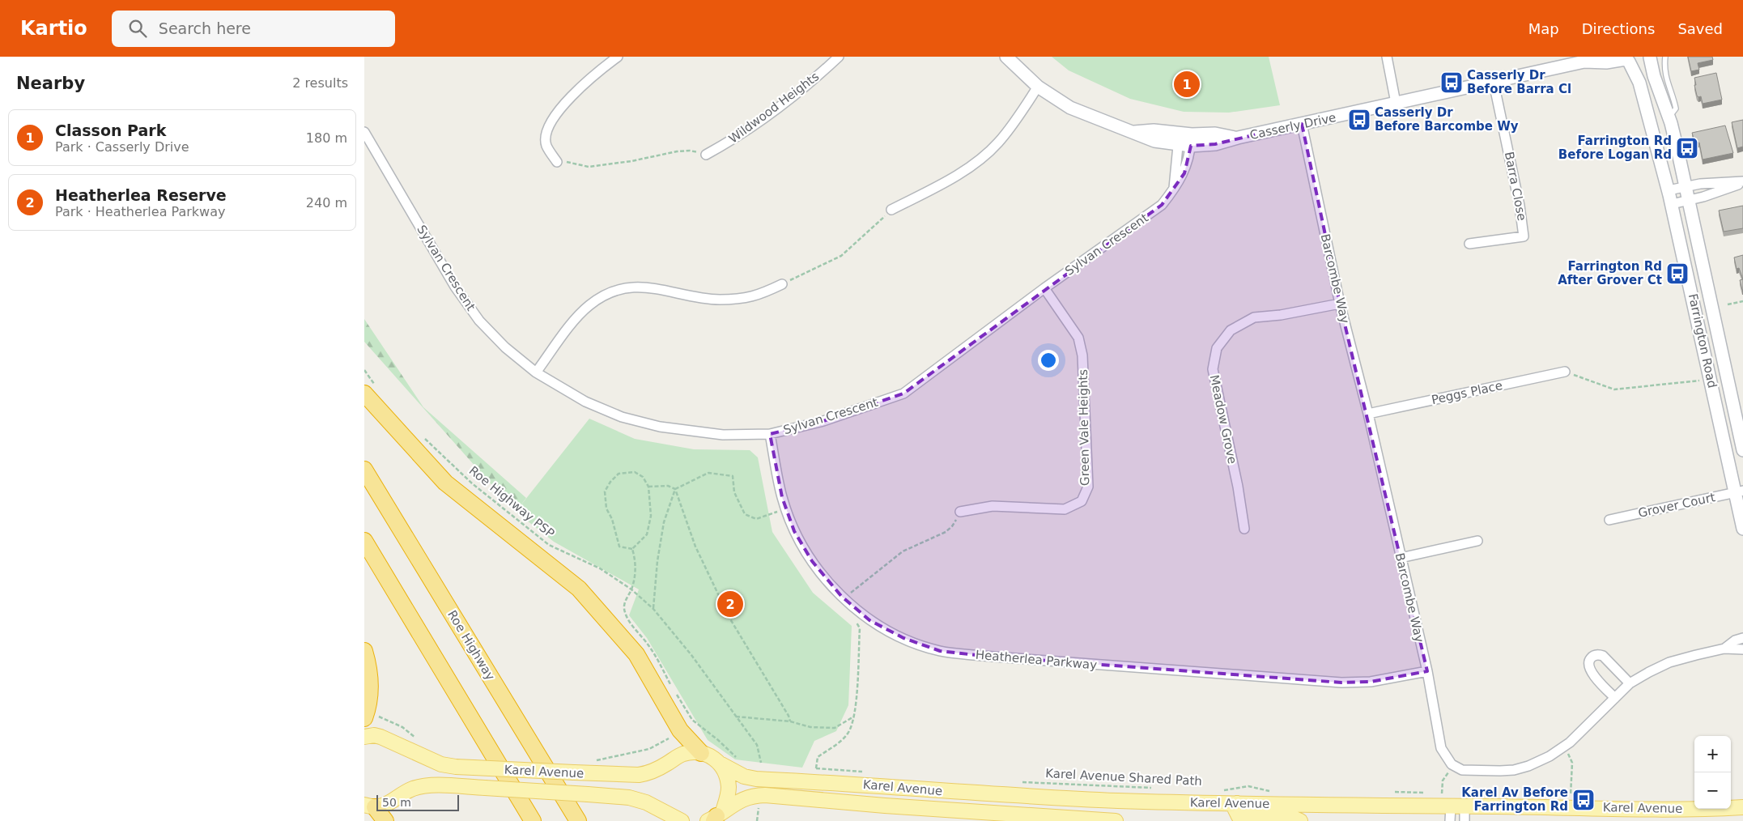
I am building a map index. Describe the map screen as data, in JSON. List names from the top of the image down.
{
  "streets": {
    "highway": ["Roe Highway"],
    "main road": ["Casserly Drive", "Farrington Road", "Karel Avenue"],
    "street": [
      "Wildwood Heights",
      "Barra Close",
      "Sylvan Crescent",
      "Barcombe Way",
      "Peggs Place",
      "Meadow Grove",
      "Green Vale Heights",
      "Grover Court",
      "Heatherlea Parkway"
    ],
    "path": ["Roe Highway PSP", "Karel Avenue Shared Path"]
  },
  "crossings": [
    ["Casserly Drive", "Barra Close"],
    ["Casserly Drive", "Sylvan Crescent"],
    ["Casserly Drive", "Barcombe Way"],
    ["Casserly Drive", "Farrington Road"],
    ["Sylvan Crescent", "Green Vale Heights"],
    ["Sylvan Crescent", "Heatherlea Parkway"],
    ["Barcombe Way", "Peggs Place"],
    ["Barcombe Way", "Meadow Grove"],
    ["Barcombe Way", "Heatherlea Parkway"],
    ["Farrington Road", "Grover Court"]
  ],
  "places": {
    "bus stop": [
      "Casserly Dr Before Barra Cl",
      "Casserly Dr Before Barcombe Wy",
      "Farrington Rd Before Logan Rd",
      "Farrington Rd After Grover Ct",
      "Karel Av Before Farrington Rd"
    ]
  },
  "scale_bar": "50 m",
  "page": {
    "header": "Kartio",
    "search": "Search here",
    "nav": ["Map", "Directions", "Saved"],
    "heading": ["Nearby", "2 results"],
    "pins": ["1", "2"],
    "list": [
      {
        "mark": "1",
        "name": "Classon Park",
        "note": "Park · Casserly Drive",
        "value": "180 m"
      },
      {
        "mark": "2",
        "name": "Heatherlea Reserve",
        "note": "Park · Heatherlea Parkway",
        "value": "240 m"
      }
    ],
    "map_buttons": ["+", "−"],
    "scale": "50 m"
  }
}
